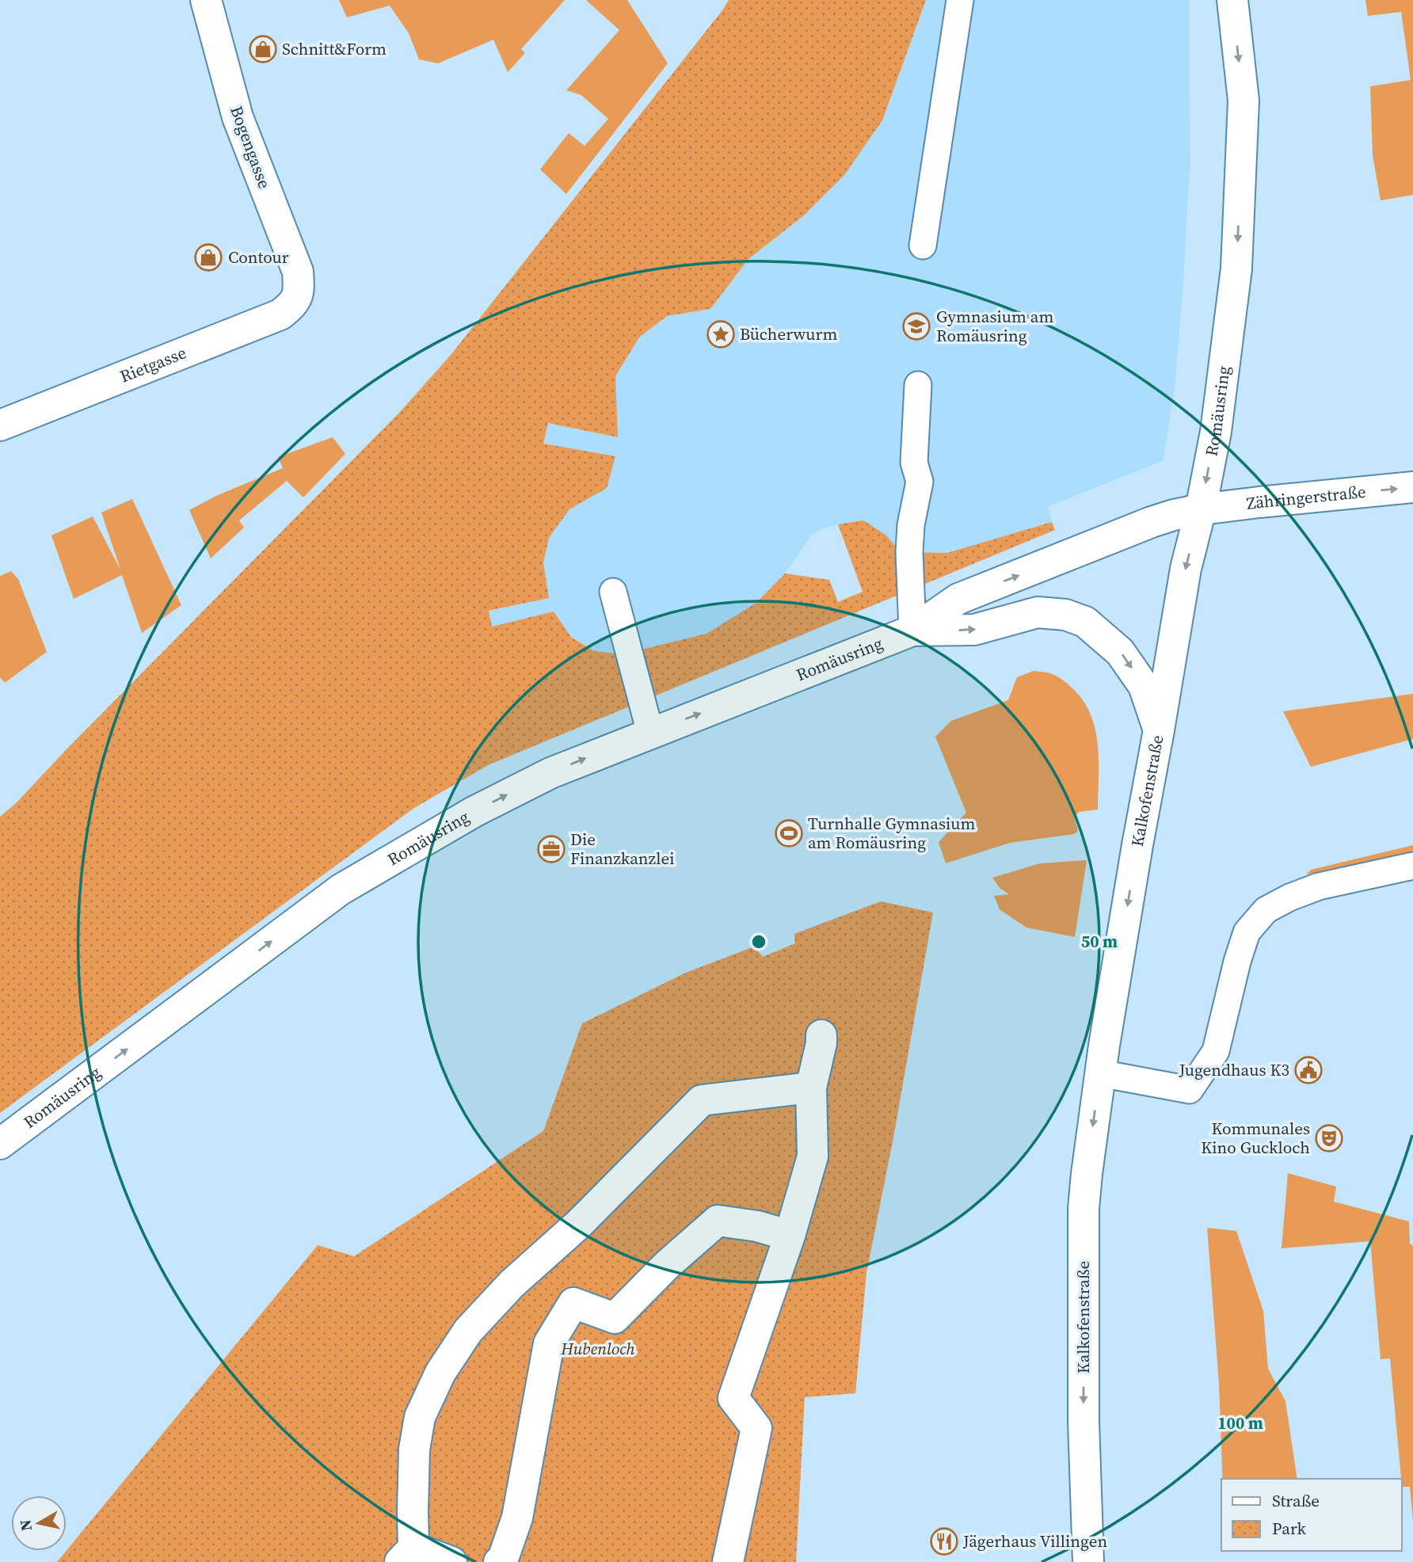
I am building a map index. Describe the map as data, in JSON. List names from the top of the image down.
{
  "streets": {
    "street": [
      "Bogengasse",
      "Rietgasse",
      "Romäusring",
      "Zähringerstraße",
      "Kalkofenstraße"
    ]
  },
  "crossings": [
    ["Bogengasse", "Rietgasse"],
    ["Romäusring", "Zähringerstraße"],
    ["Romäusring", "Kalkofenstraße"],
    ["Zähringerstraße", "Kalkofenstraße"]
  ],
  "one_way": ["Zähringerstraße", "Kalkofenstraße"],
  "parks": ["Hubenloch"],
  "places": {
    "shop": ["Schnitt&Form", "Contour"],
    "school or university": ["Gymnasium am Romäusring"],
    "place": ["Bücherwurm"],
    "sports": ["Turnhalle Gymnasium am Romäusring"],
    "office": ["Die Finanzkanzlei"],
    "public building": ["Jugendhaus K3"],
    "theatre": ["Kommunales Kino Guckloch"],
    "restaurant": ["Jägerhaus Villingen"]
  },
  "legend": ["Straße", "Park"],
  "north": "left",
  "rings": ["50 m", "100 m"]
}
